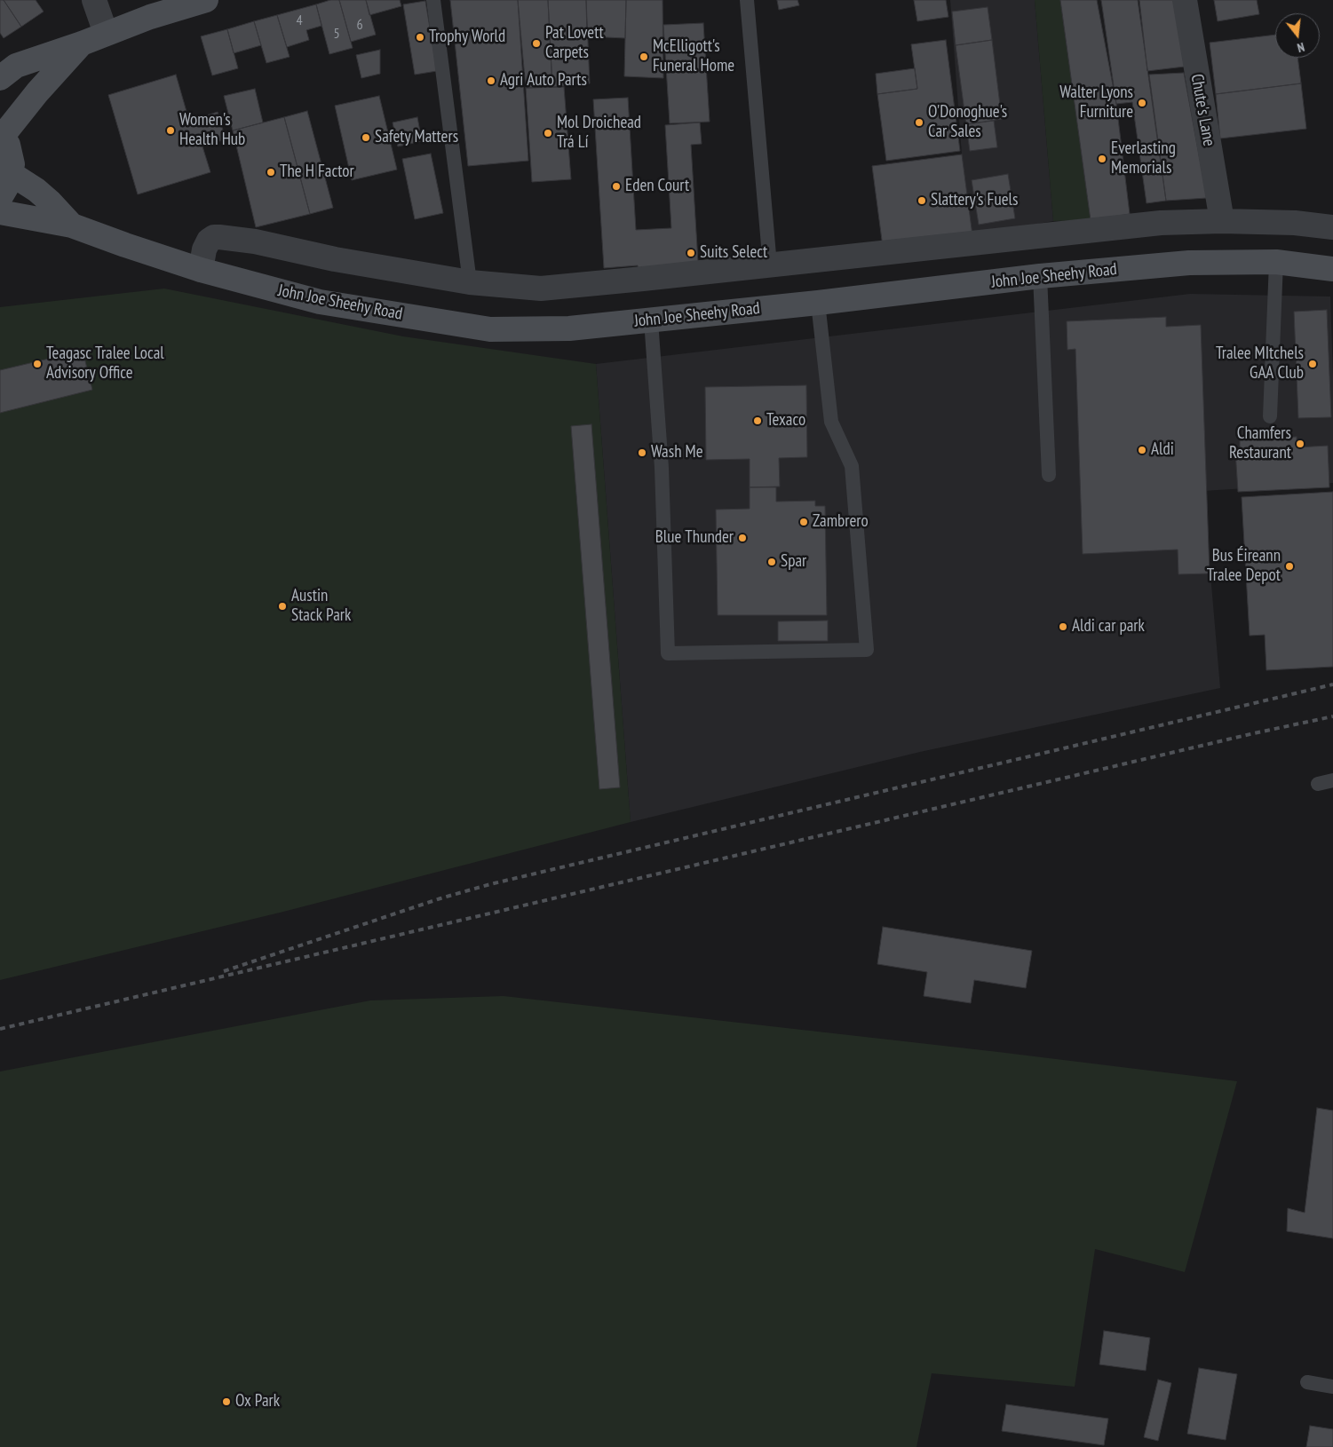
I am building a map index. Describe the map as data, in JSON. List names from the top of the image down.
{
  "streets": {
    "main road": ["John Joe Sheehy Road"],
    "street": ["Chute's Lane"]
  },
  "places": [
    "Trophy World",
    "Pat Lovett Carpets",
    "McElligott's Funeral Home",
    "Agri Auto Parts",
    "Walter Lyons Furniture",
    "O'Donoghue's Car Sales",
    "Women's Health Hub",
    "Mol Droichead Trá Lí",
    "Safety Matters",
    "Everlasting Memorials",
    "The H Factor",
    "Eden Court",
    "Slattery's Fuels",
    "Suits Select",
    "Teagasc Tralee Local Advisory Office",
    "Tralee MItchels GAA Club",
    "Texaco",
    "Chamfers Restaurant",
    "Aldi",
    "Wash Me",
    "Zambrero",
    "Blue Thunder",
    "Spar",
    "Bus Éireann Tralee Depot",
    "Austin Stack Park",
    "Aldi car park",
    "Ox Park"
  ],
  "house_numbers": ["4", "6", "5"],
  "north": "bottom"
}
